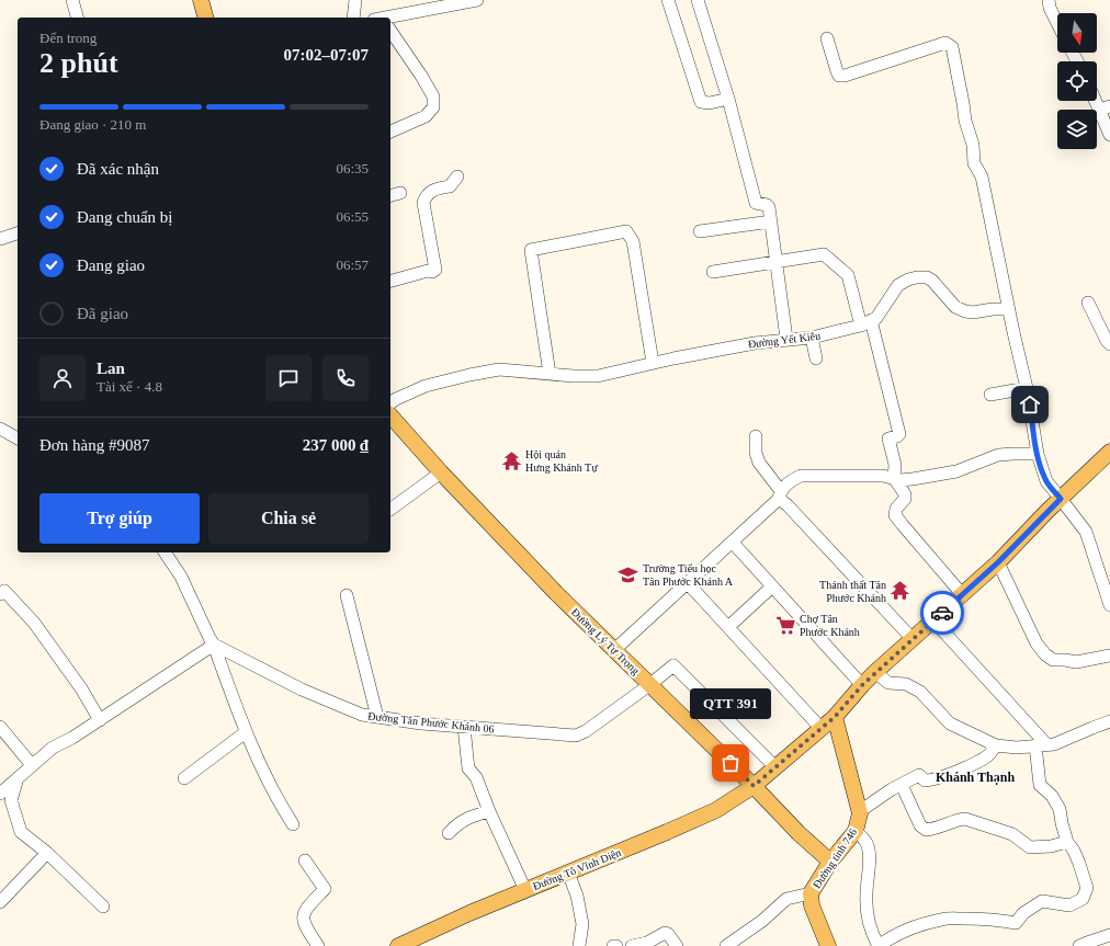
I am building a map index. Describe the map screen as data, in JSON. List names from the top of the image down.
{
  "streets": {
    "main road": ["Đường Lý Tự Trọng", "Đường tỉnh 746", "Đường Tô Vĩnh Diện"],
    "street": ["Đường Yết Kiêu", "Đường Tân Phước Khánh 06"]
  },
  "crossings": [
    ["Đường Lý Tự Trọng", "Đường Tân Phước Khánh 06"],
    ["Đường Lý Tự Trọng", "Đường tỉnh 746"],
    ["Đường Lý Tự Trọng", "Đường Tô Vĩnh Diện"]
  ],
  "districts": ["Khánh Thạnh"],
  "places": {
    "temple": ["Hội quán Hưng Khánh Tự", "Thánh thất Tân Phước Khánh"],
    "school or university": ["Trường Tiểu học Tân Phước Khánh A"],
    "supermarket": ["Chợ Tân Phước Khánh"],
    "other": ["QTT 391"]
  },
  "north": "bottom",
  "page": {
    "heading": ["2 phút", "Đến trong", "07:02–07:07"],
    "panel": [
      "Lan",
      "Tài xế · 4.8",
      "Đơn hàng #9087",
      "237 000 ₫"
    ],
    "bar": "Đang giao · 210 m",
    "list": [
      ["Đã xác nhận", "06:35"],
      ["Đang chuẩn bị", "06:55"],
      ["Đang giao", "06:57"],
      "Đã giao"
    ],
    "buttons": ["Trợ giúp", "Chia sẻ"],
    "bubble": "QTT 391"
  }
}
